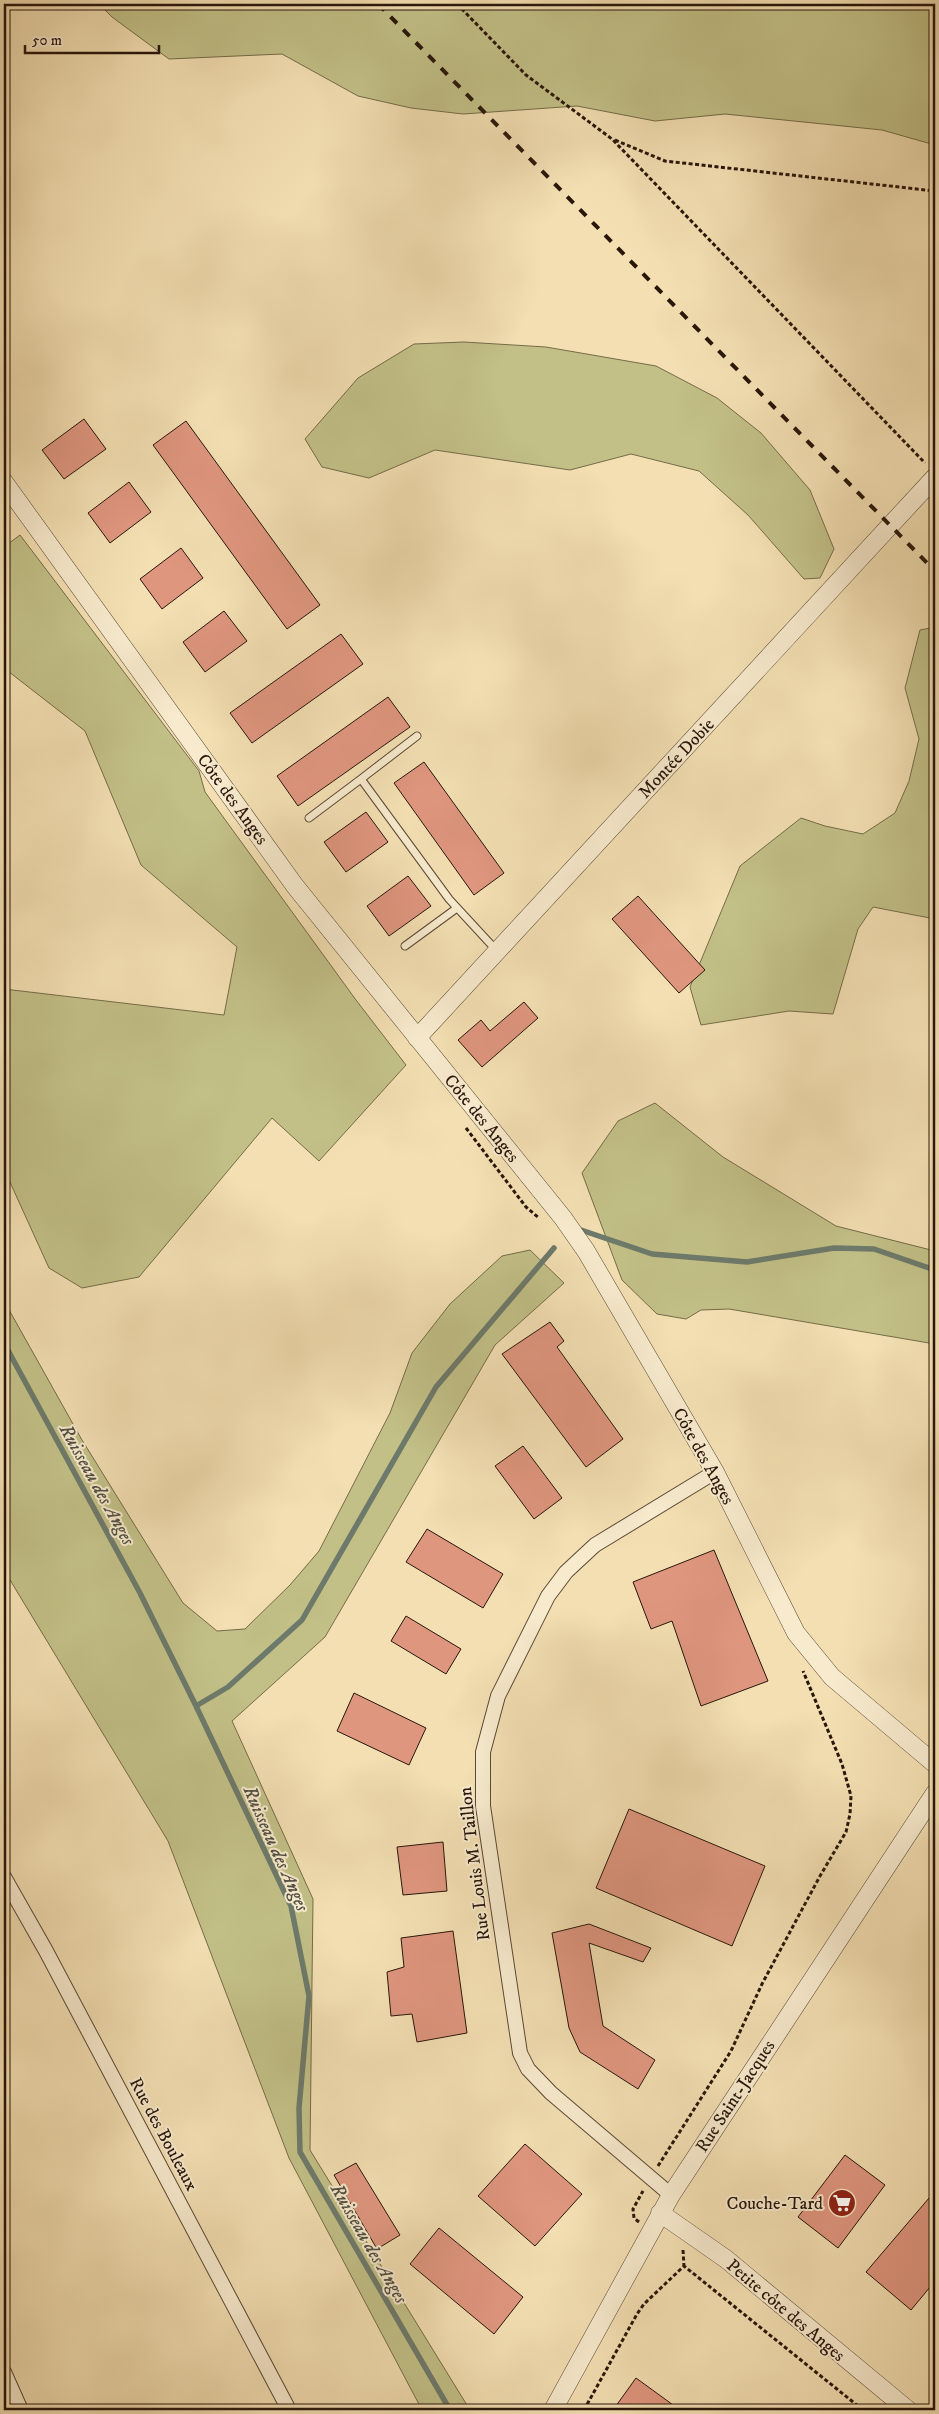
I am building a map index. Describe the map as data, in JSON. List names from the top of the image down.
{
  "streets": {
    "street": [
      "Montée Dobie",
      "Côte des Anges",
      "Rue Louis M. Taillon",
      "Rue Saint-Jacques",
      "Rue des Bouleaux",
      "Petite côte des Anges"
    ]
  },
  "crossings": [
    ["Montée Dobie", "Côte des Anges"],
    ["Côte des Anges", "Rue Louis M. Taillon"],
    ["Rue Louis M. Taillon", "Rue Saint-Jacques"],
    ["Rue Saint-Jacques", "Petite côte des Anges"]
  ],
  "water": ["Ruisseau des Anges"],
  "places": {
    "supermarket": ["Couche-Tard"]
  },
  "scale_bar": "50 m"
}
